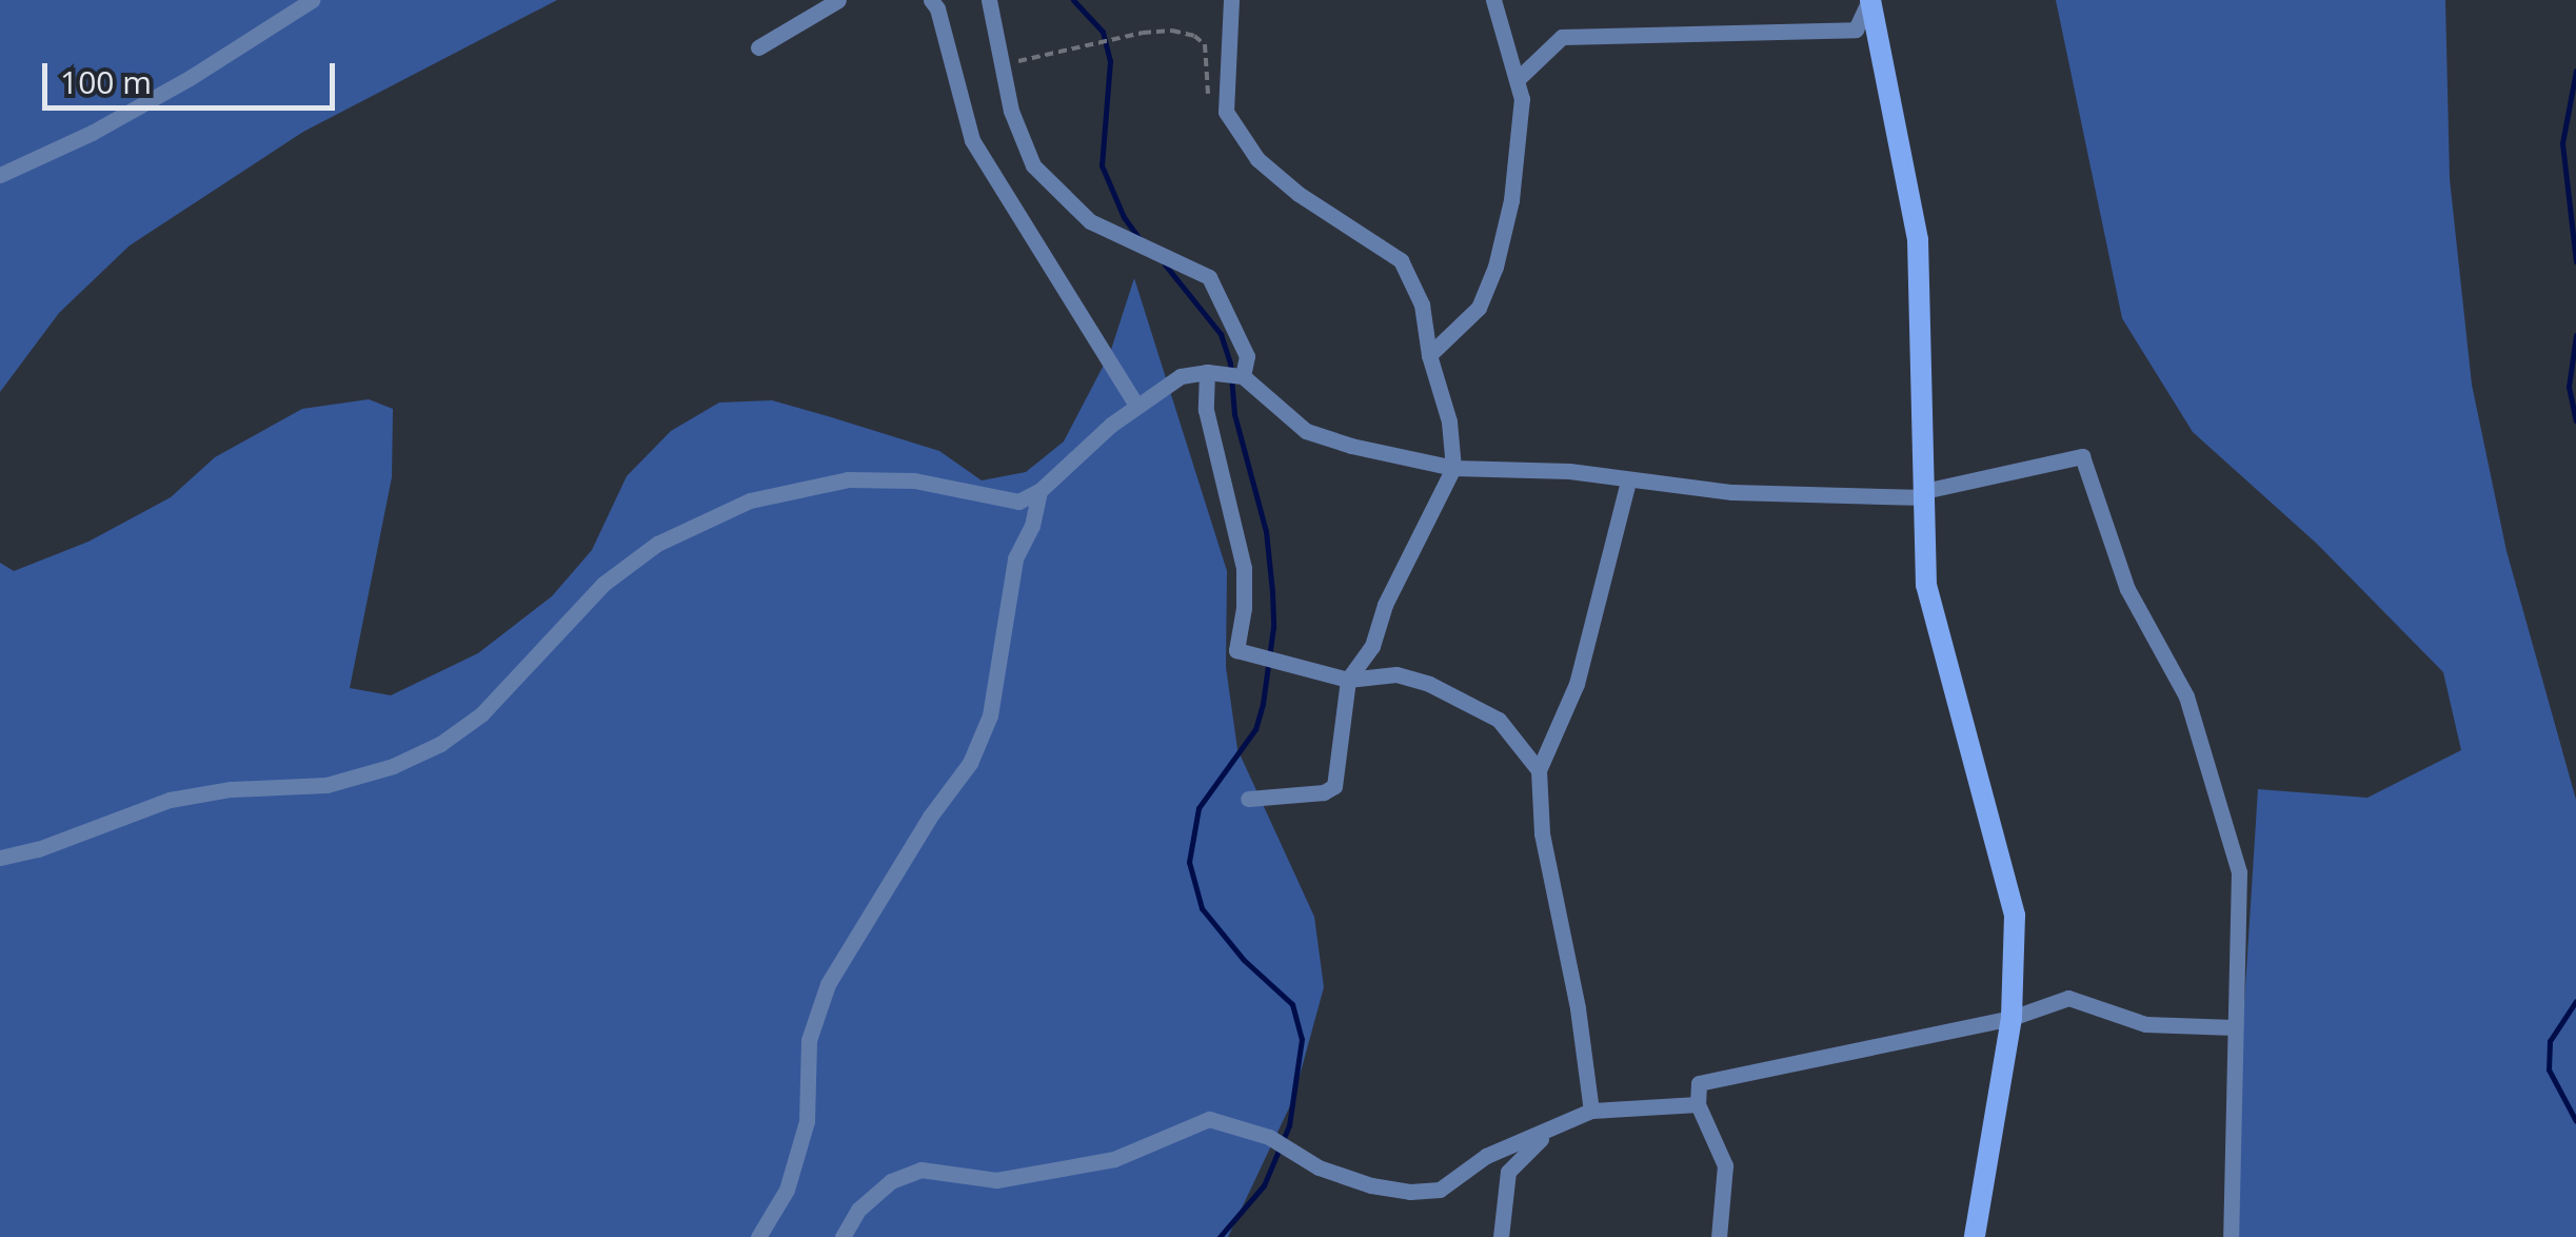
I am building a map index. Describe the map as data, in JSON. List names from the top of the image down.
{
  "scale_bar": "100 m"
}
